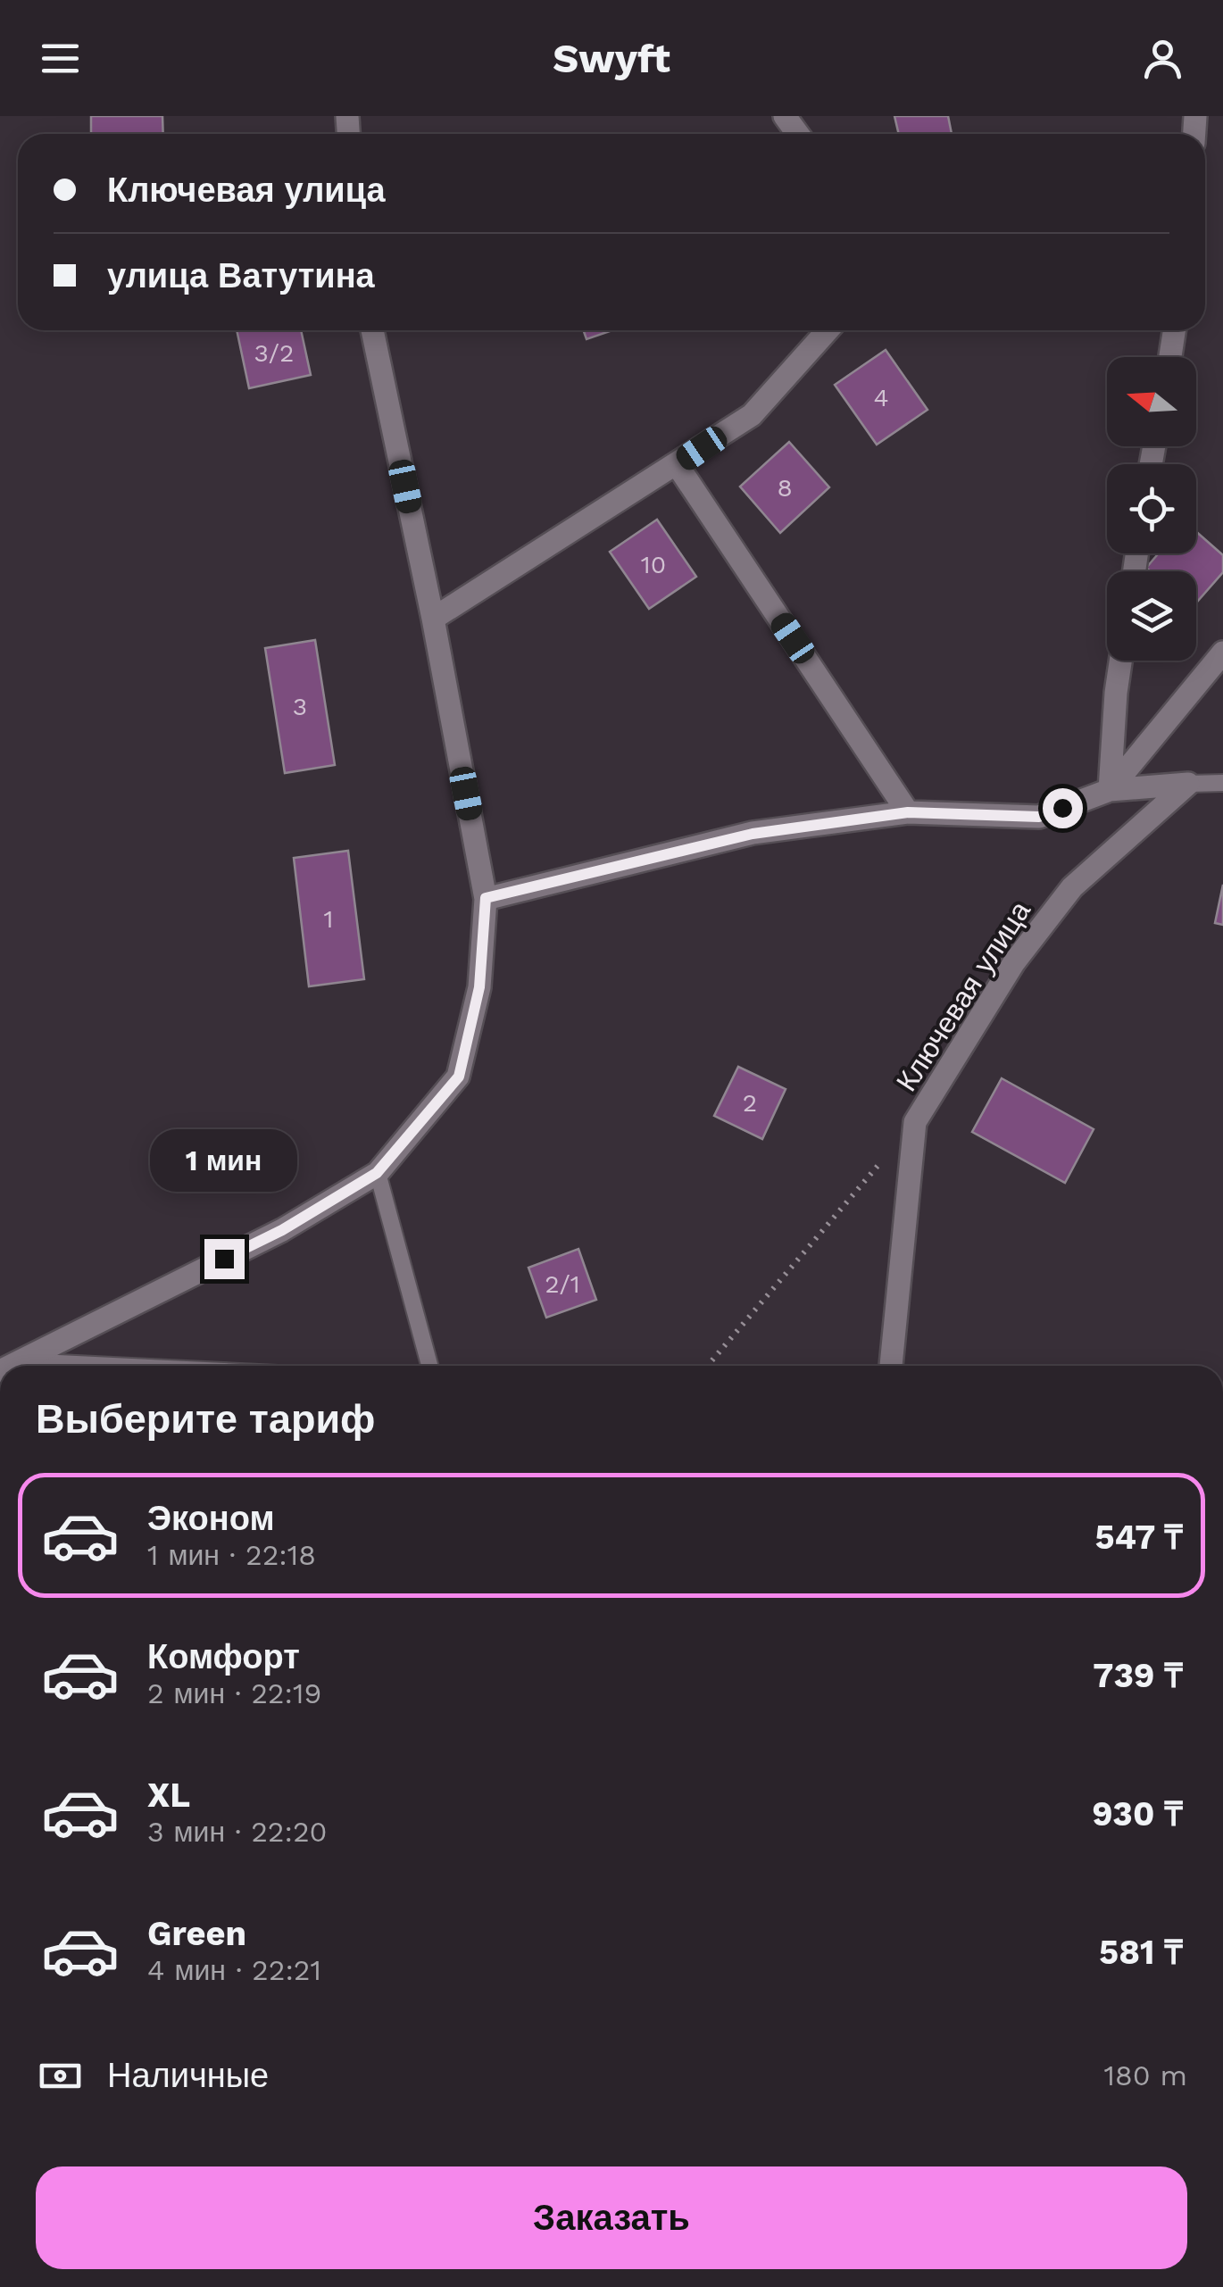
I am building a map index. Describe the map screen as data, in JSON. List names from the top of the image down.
{
  "streets": {
    "street": ["Ключевая улица"]
  },
  "house_numbers": [
    "3/2",
    "4",
    "8",
    "10",
    "3",
    "1",
    "2",
    "2/1"
  ],
  "north": "left",
  "page": {
    "header": "Swyft",
    "banner": ["Ключевая улица", "улица Ватутина"],
    "bubble": "1 мин",
    "heading": "Выберите тариф",
    "list": [
      {
        "name": "Эконом",
        "note": "1 мин · 22:18",
        "value": "547 ₸"
      },
      {
        "name": "Комфорт",
        "note": "2 мин · 22:19",
        "value": "739 ₸"
      },
      {
        "name": "XL",
        "note": "3 мин · 22:20",
        "value": "930 ₸"
      },
      {
        "name": "Green",
        "note": "4 мин · 22:21",
        "value": "581 ₸"
      }
    ],
    "pay": ["Наличные", "180 m"],
    "buttons": "Заказать"
  }
}
